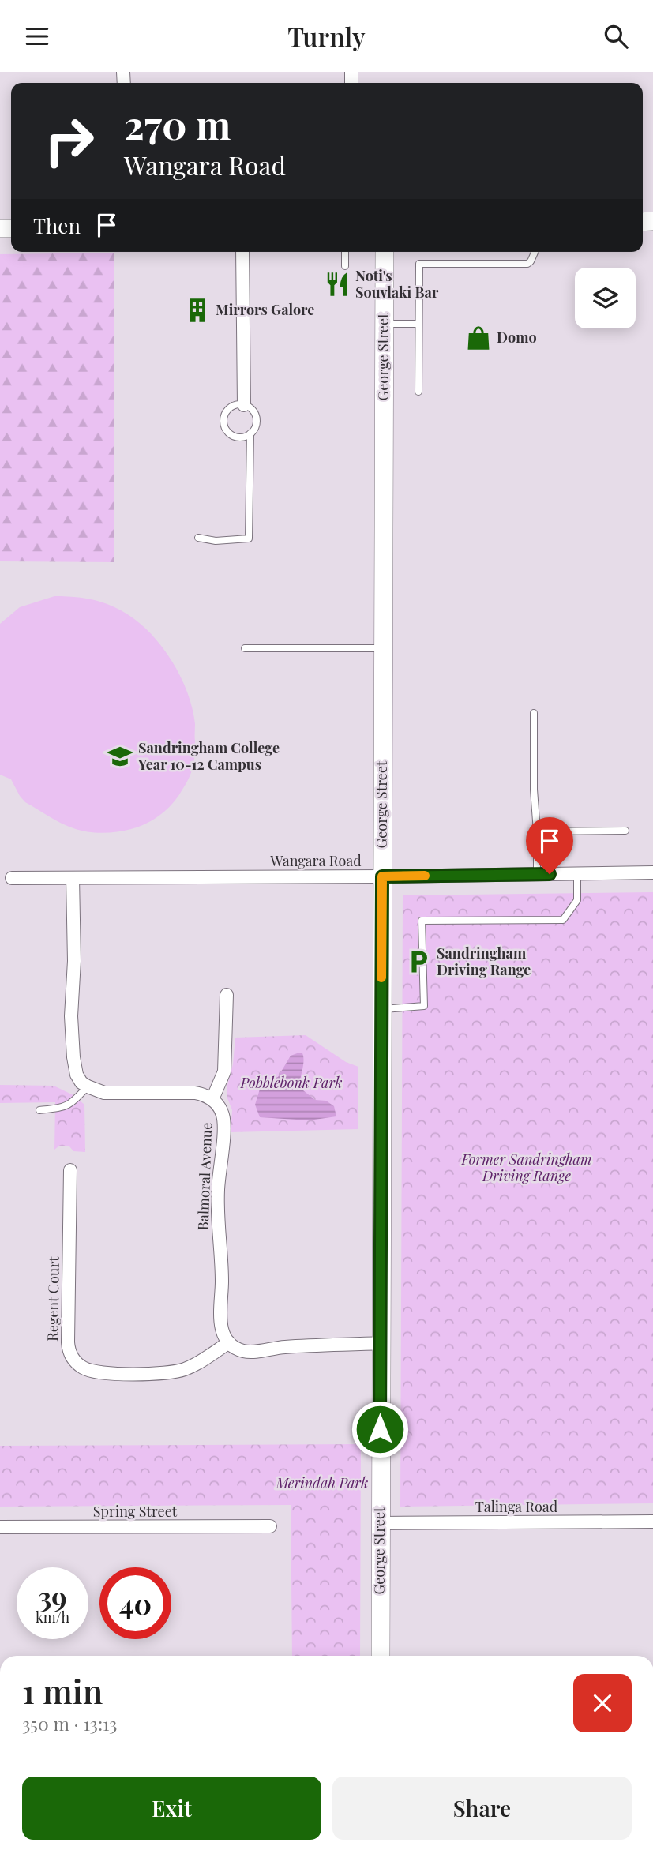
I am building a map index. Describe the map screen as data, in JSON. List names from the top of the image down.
{
  "streets": {
    "street": [
      "George Street",
      "Wangara Road",
      "Balmoral Avenue",
      "Regent Court",
      "Talinga Road",
      "Spring Street"
    ]
  },
  "crossings": [
    ["George Street", "Wangara Road"],
    ["George Street", "Talinga Road"],
    ["Balmoral Avenue", "Regent Court"]
  ],
  "parks": ["Pobblebonk Park", "Former Sandringham Driving Range", "Merindah Park"],
  "places": {
    "restaurant": ["Noti's Souvlaki Bar"],
    "building": ["Mirrors Galore"],
    "shop": ["Domo"],
    "school or university": ["Sandringham College Year 10-12 Campus"],
    "parking": ["Sandringham Driving Range"]
  },
  "page": {
    "header": "Turnly",
    "turn": ["270 m", "Wangara Road"],
    "then": "Then",
    "speed": "39 km/h",
    "limit": "40",
    "heading": ["1 min", "350 m · 13:13"],
    "buttons": ["Exit", "Share"]
  }
}
